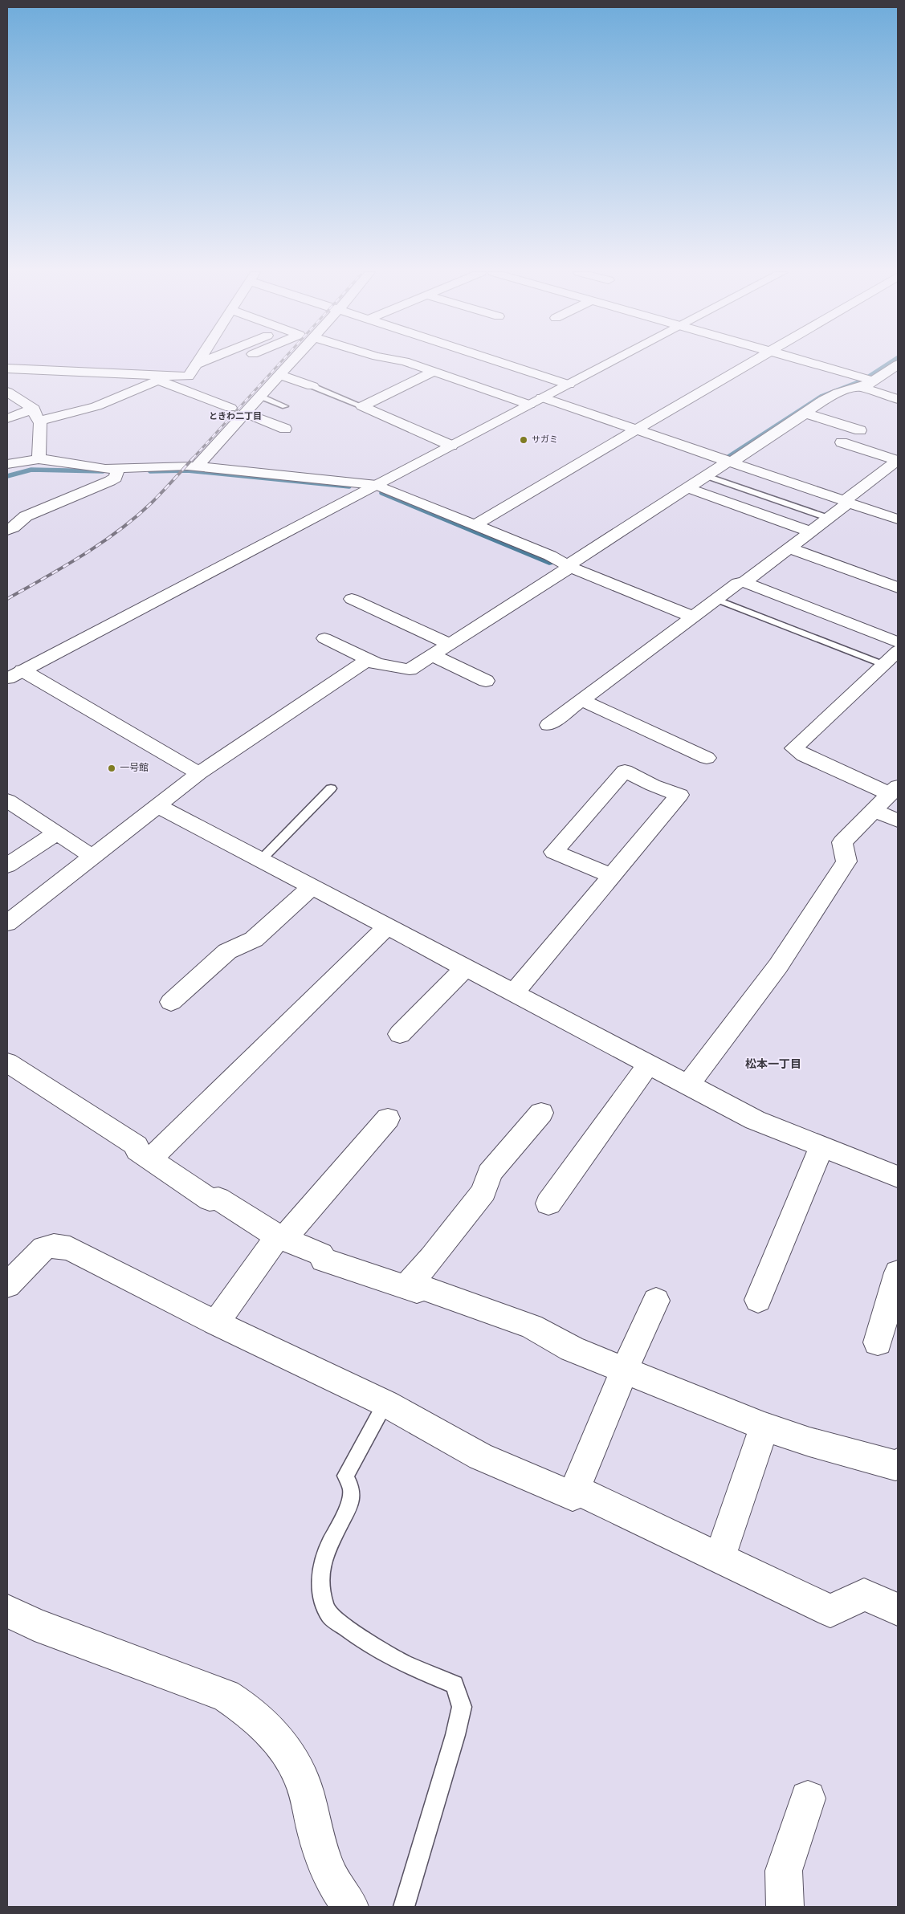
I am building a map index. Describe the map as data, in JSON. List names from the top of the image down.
{
  "districts": ["ときわ二丁目", "松本一丁目"],
  "places": ["サガミ", "一号館"]
}
